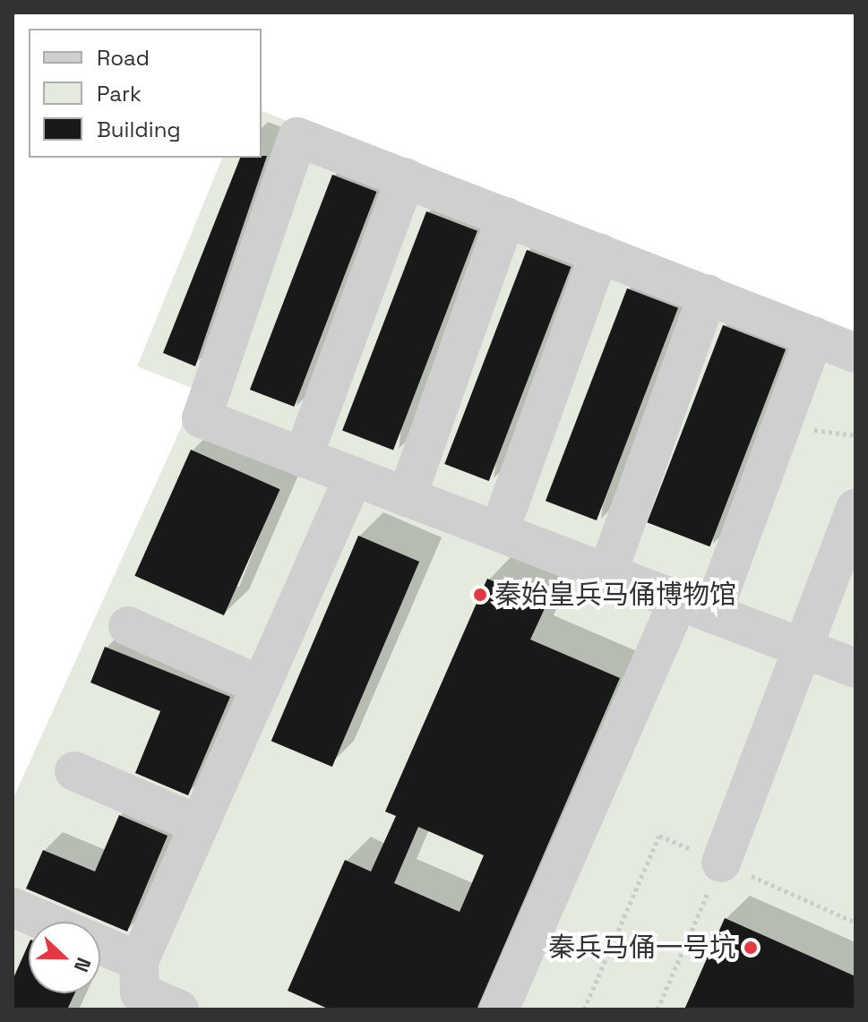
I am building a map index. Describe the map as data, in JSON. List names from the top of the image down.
{
  "places": ["秦始皇兵马俑博物馆", "秦兵马俑一号坑"],
  "legend": ["Road", "Park", "Building"],
  "north": "right"
}
